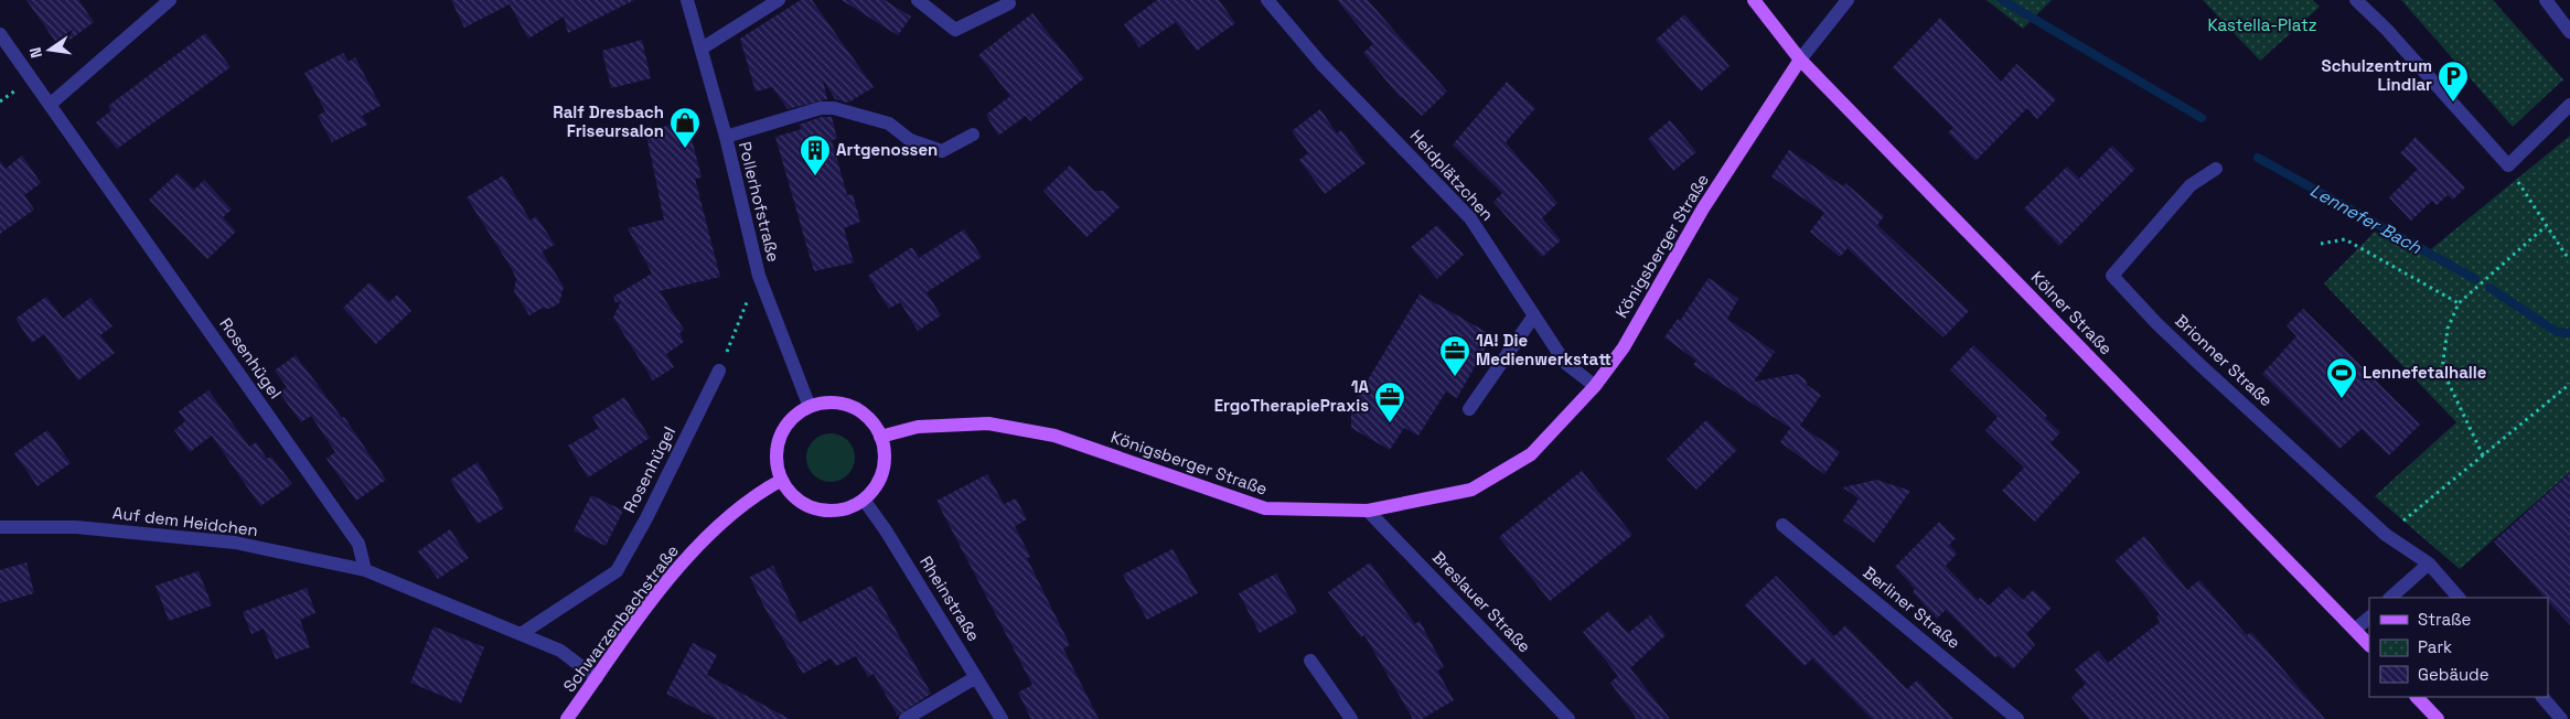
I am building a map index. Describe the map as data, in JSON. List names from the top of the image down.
{
  "streets": {
    "main road": ["Königsberger Straße", "Kölner Straße", "Schwarzenbachstraße"],
    "street": [
      "Heidplätzchen",
      "Pollerhofstraße",
      "Rosenhügel",
      "Brionner Straße",
      "Auf dem Heidchen",
      "Rheinstraße",
      "Breslauer Straße",
      "Berliner Straße"
    ]
  },
  "crossings": [
    ["Heidplätzchen", "Königsberger Straße"],
    ["Pollerhofstraße", "Königsberger Straße"],
    ["Pollerhofstraße", "Rheinstraße"],
    ["Pollerhofstraße", "Schwarzenbachstraße"],
    ["Königsberger Straße", "Kölner Straße"],
    ["Königsberger Straße", "Rheinstraße"],
    ["Königsberger Straße", "Breslauer Straße"],
    ["Königsberger Straße", "Schwarzenbachstraße"],
    ["Rosenhügel", "Auf dem Heidchen"],
    ["Rheinstraße", "Schwarzenbachstraße"]
  ],
  "water": ["Lennefer Bach"],
  "parks": ["Kastella-Platz"],
  "places": {
    "parking": ["Schulzentrum Lindlar"],
    "shop": ["Ralf Dresbach Friseursalon"],
    "building": ["Artgenossen"],
    "office": ["1A! Die Medienwerkstatt", "1A ErgoTherapiePraxis"],
    "sports": ["Lennefetalhalle"]
  },
  "legend": ["Straße", "Park", "Gebäude"],
  "north": "left"
}
